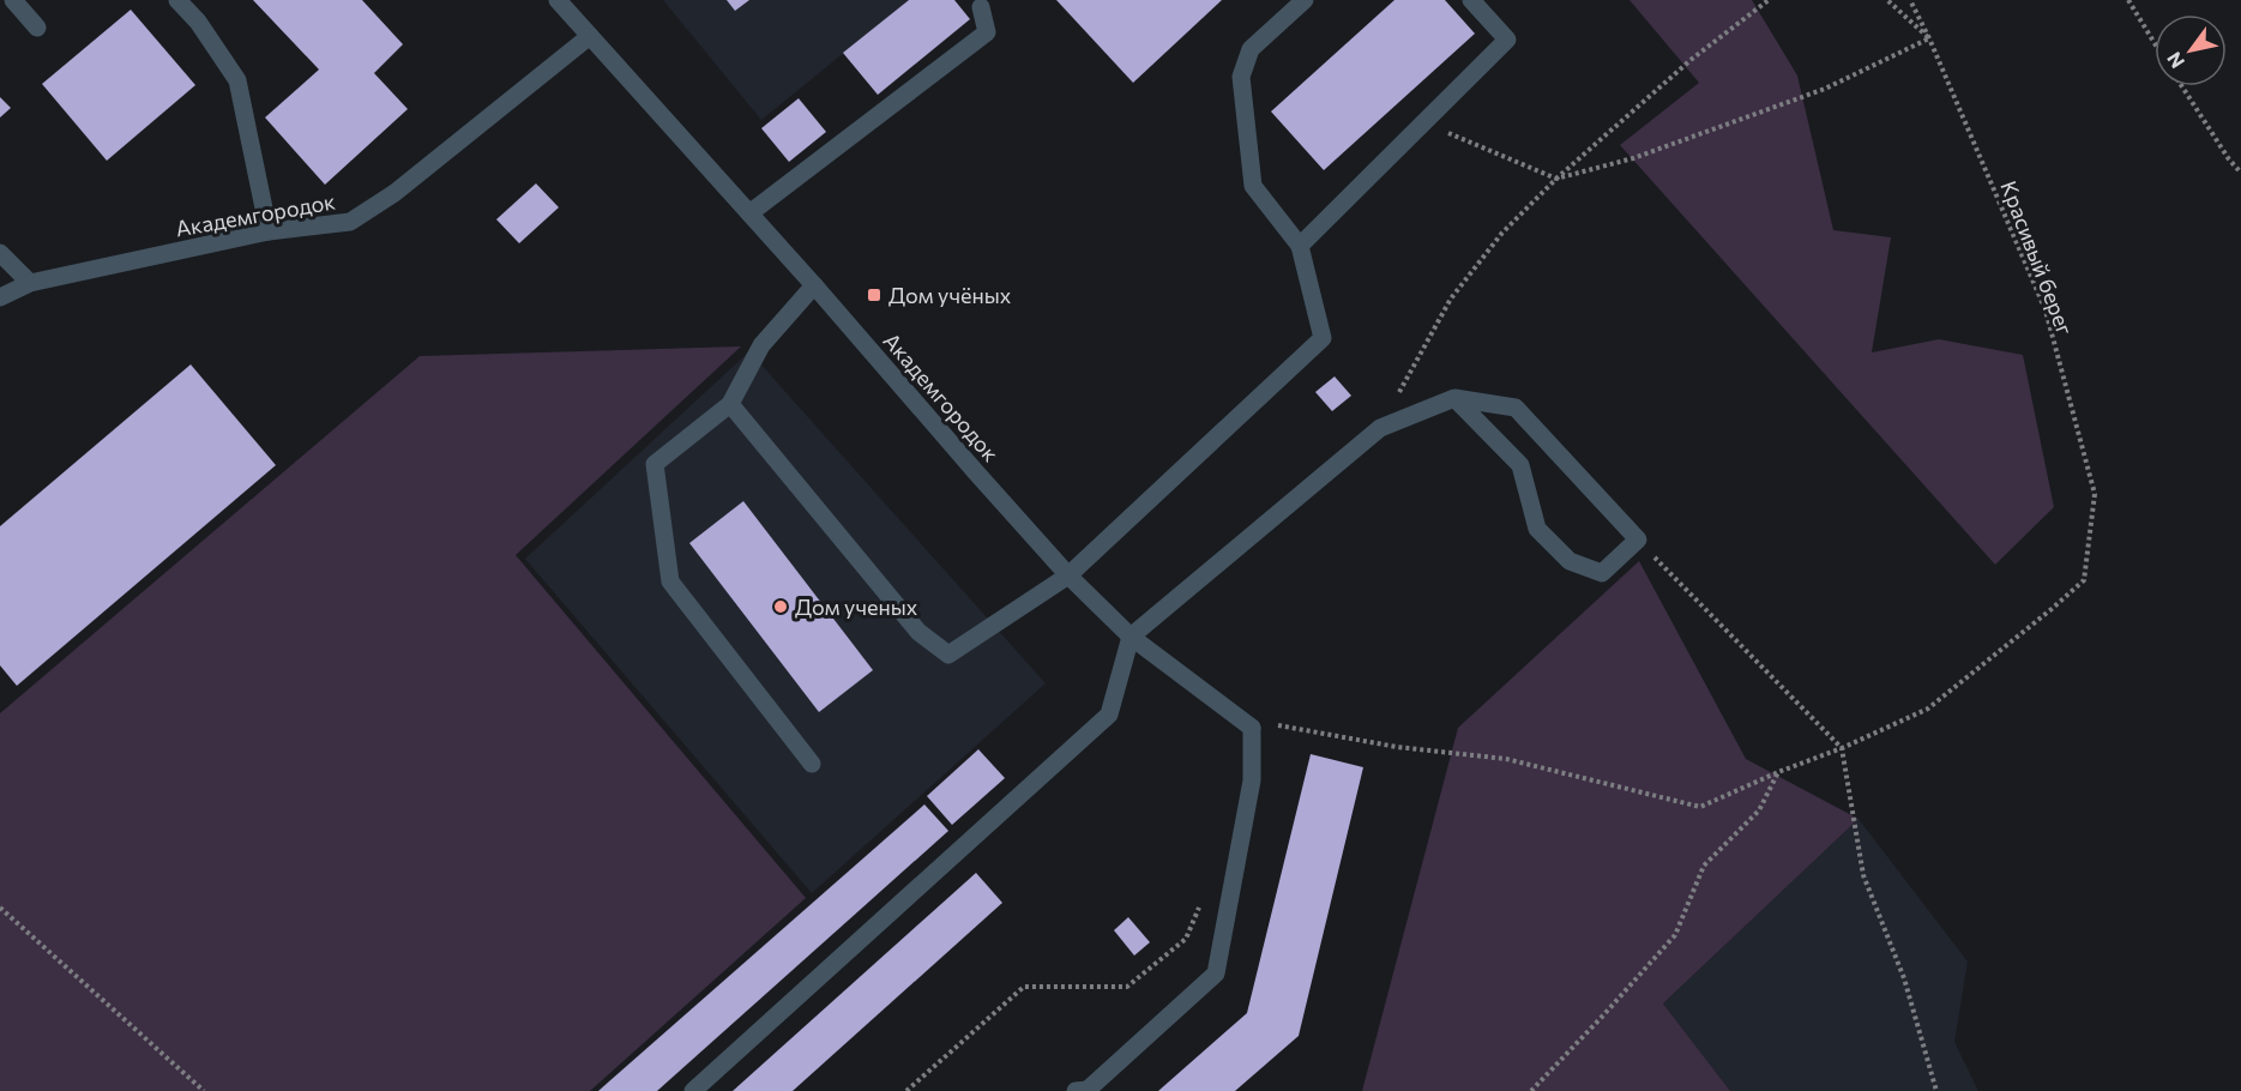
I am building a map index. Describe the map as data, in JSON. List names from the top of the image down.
{
  "streets": {
    "street": ["Академгородок"],
    "path": ["Красивый берег"]
  },
  "places": {
    "transit": ["Дом учёных"],
    "other": ["Дом ученых"]
  },
  "north": "bottom left"
}
